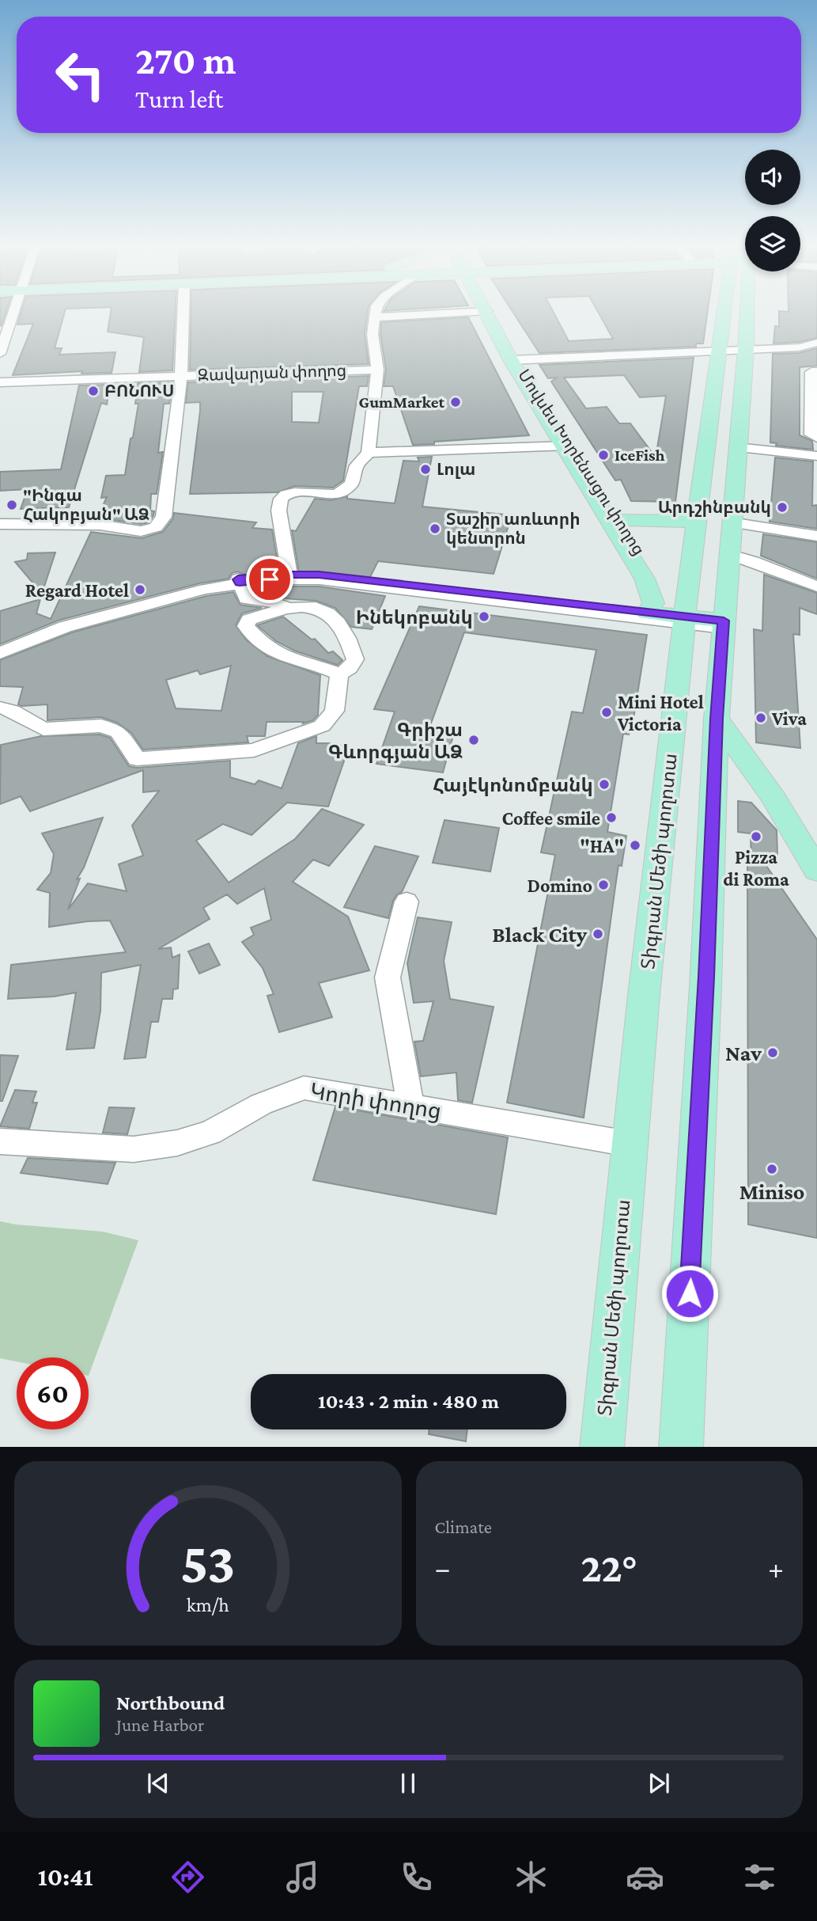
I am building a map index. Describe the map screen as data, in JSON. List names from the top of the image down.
{
  "streets": {
    "main road": ["Մովսես Խորենացու փողոց", "Տիգրան Մեծի պողոտա"],
    "street": ["Զավարյան փողոց", "Կորի փողոց"]
  },
  "crossings": [
    ["Մովսես Խորենացու փողոց", "Տիգրան Մեծի պողոտա"],
    ["Տիգրան Մեծի պողոտա", "Կորի փողոց"]
  ],
  "places": [
    "ԲՈՆՈՒՍ",
    "GumMarket",
    "IceFish",
    "Լոլա",
    "\"Ինգա Հակոբյան\" ԱՁ",
    "Արդշինբանկ",
    "Տաշիր առևտրի կենտրոն",
    "Regard Hotel",
    "Ինեկոբանկ",
    "Mini Hotel Victoria",
    "Viva",
    "Գրիշա Գևորգյան ԱՁ",
    "Հայէկոնոմբանկ",
    "Coffee smile",
    "Pizza di Roma",
    "\"HA\"",
    "Domino",
    "Black City",
    "Nav",
    "Miniso"
  ],
  "page": {
    "turn": ["270 m", "Turn left"],
    "limit": "60",
    "trip": "10:43 · 2 min · 480 m",
    "tile": "Climate",
    "heat": ["−", "22°", "+"],
    "song": ["Northbound", "June Harbor"],
    "tabs": "10:41",
    "gauge": ["53", "km/h"]
  }
}
